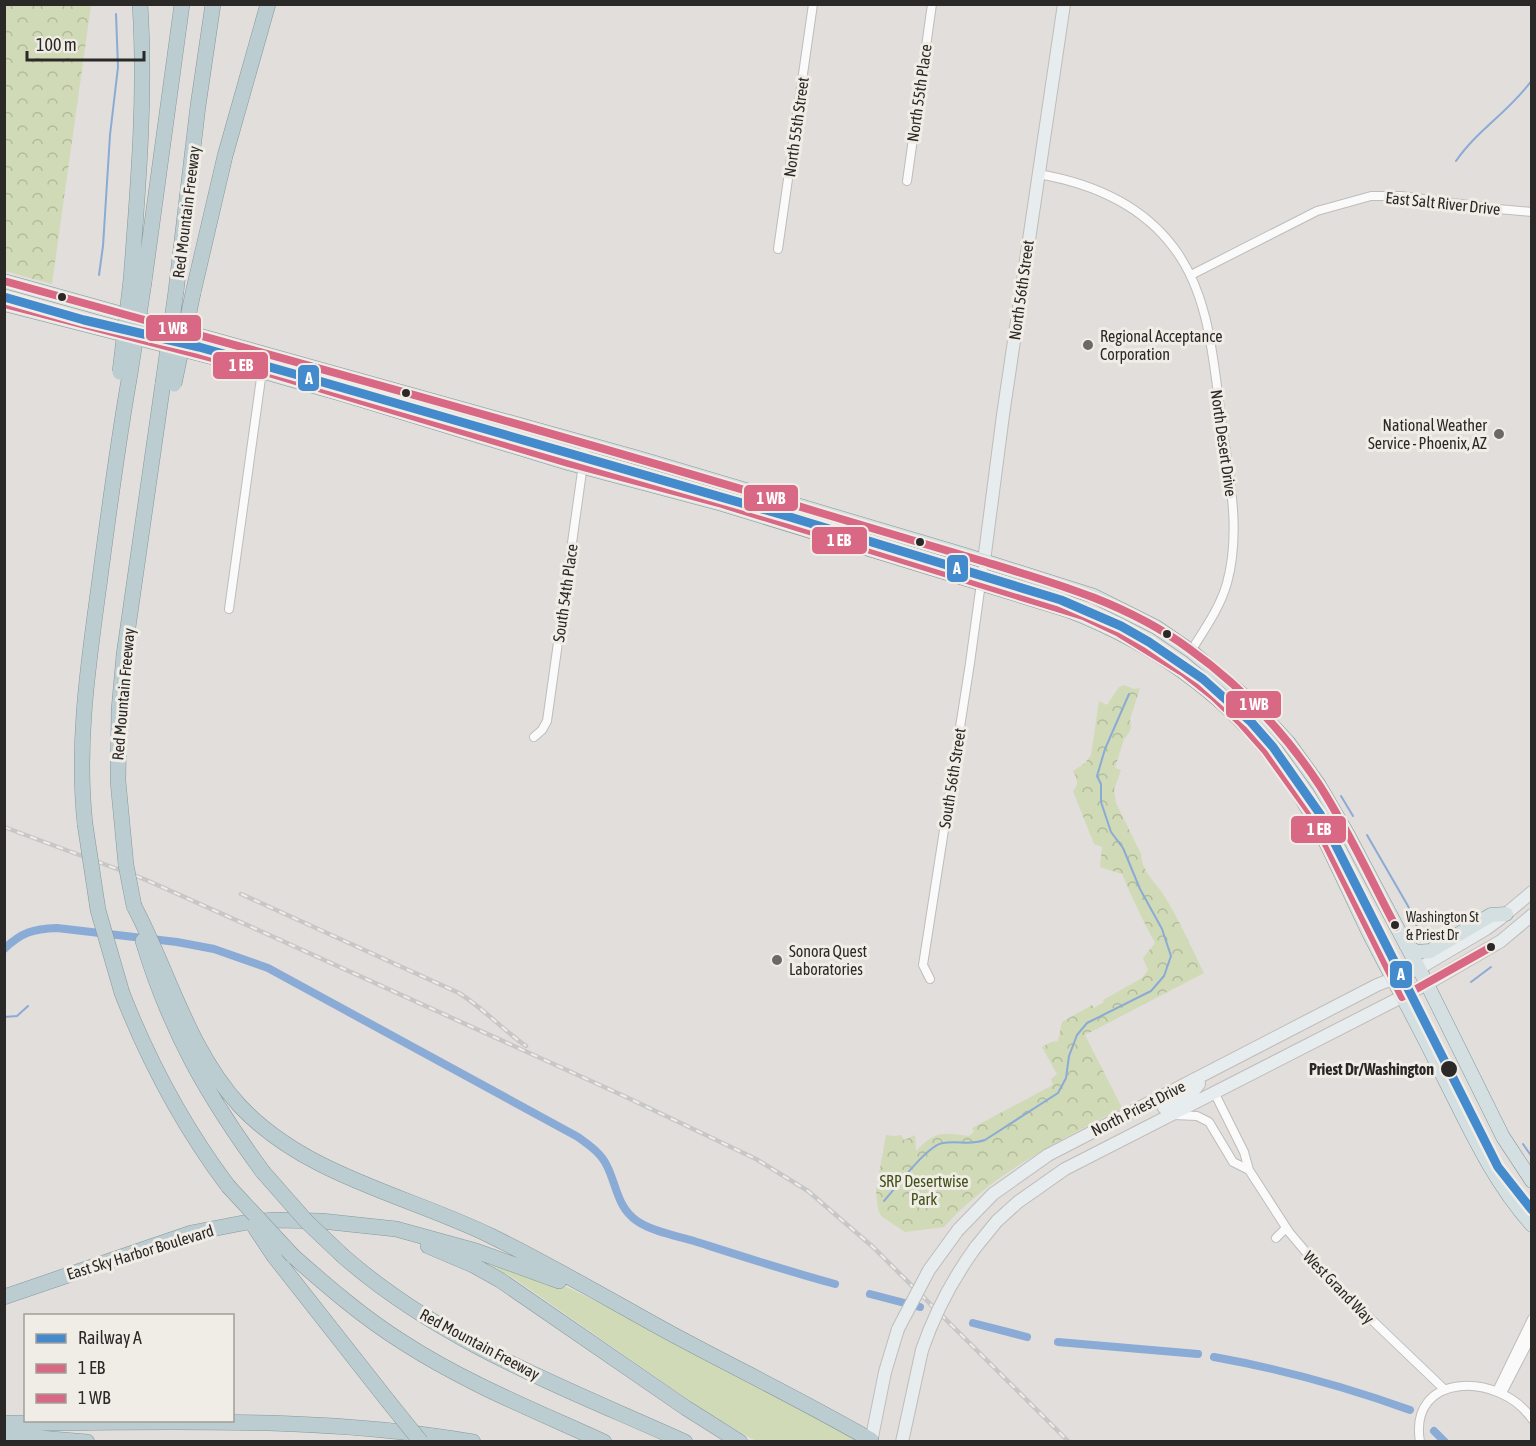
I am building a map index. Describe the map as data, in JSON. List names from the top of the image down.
{
  "streets": {
    "highway": ["Red Mountain Freeway", "East Sky Harbor Boulevard"],
    "main road": ["North 56th Street", "North Priest Drive"],
    "street": [
      "North 55th Place",
      "North 55th Street",
      "East Salt River Drive",
      "North Desert Drive",
      "South 54th Place",
      "South 56th Street",
      "West Grand Way"
    ]
  },
  "crossings": [
    ["East Salt River Drive", "North Desert Drive"],
    ["North 56th Street", "North Desert Drive"],
    ["North 56th Street", "South 56th Street"],
    ["North Priest Drive", "West Grand Way"]
  ],
  "parks": ["SRP Desertwise Park"],
  "places": [
    "Regional Acceptance Corporation",
    "National Weather Service - Phoenix, AZ",
    "Washington St & Priest Dr",
    "Sonora Quest Laboratories",
    "Priest Dr/Washington"
  ],
  "lines": ["rail line A"],
  "legend": ["Railway A", "1 EB", "1 WB"],
  "scale_bar": "100 m"
}
